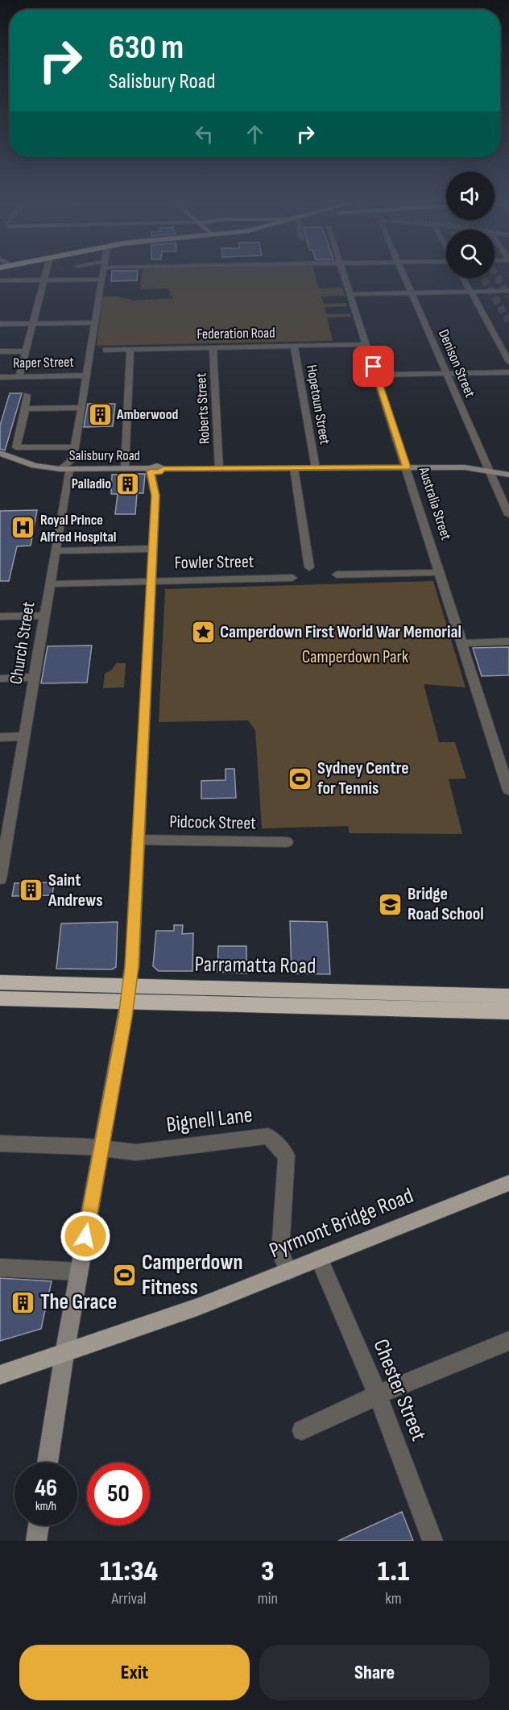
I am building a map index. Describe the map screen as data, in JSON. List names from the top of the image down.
{
  "streets": {
    "highway": ["Parramatta Road"],
    "main road": ["Pyrmont Bridge Road"],
    "street": [
      "Federation Road",
      "Raper Street",
      "Denison Street",
      "Hopetoun Street",
      "Roberts Street",
      "Salisbury Road",
      "Australia Street",
      "Fowler Street",
      "Church Street",
      "Pidcock Street",
      "Bignell Lane",
      "Chester Street"
    ]
  },
  "crossings": [
    ["Federation Road", "Hopetoun Street"],
    ["Federation Road", "Roberts Street"],
    ["Federation Road", "Australia Street"],
    ["Raper Street", "Church Street"],
    ["Denison Street", "Salisbury Road"],
    ["Hopetoun Street", "Salisbury Road"],
    ["Roberts Street", "Salisbury Road"],
    ["Salisbury Road", "Australia Street"],
    ["Salisbury Road", "Church Street"],
    ["Fowler Street", "Church Street"],
    ["Bignell Lane", "Pyrmont Bridge Road"],
    ["Pyrmont Bridge Road", "Chester Street"]
  ],
  "parks": ["Camperdown Park"],
  "places": {
    "building": [
      "Amberwood",
      "Palladio",
      "Saint Andrews",
      "The Grace"
    ],
    "hospital": ["Royal Prince Alfred Hospital"],
    "place": ["Camperdown First World War Memorial"],
    "sports": ["Sydney Centre for Tennis", "Camperdown Fitness"],
    "school or university": ["Bridge Road School"]
  },
  "page": {
    "turn": ["630 m", "Salisbury Road"],
    "speed": "46 km/h",
    "limit": "50",
    "eta": [
      "11:34",
      "Arrival",
      "3",
      "min",
      "1.1",
      "km"
    ],
    "buttons": ["Exit", "Share"]
  }
}
